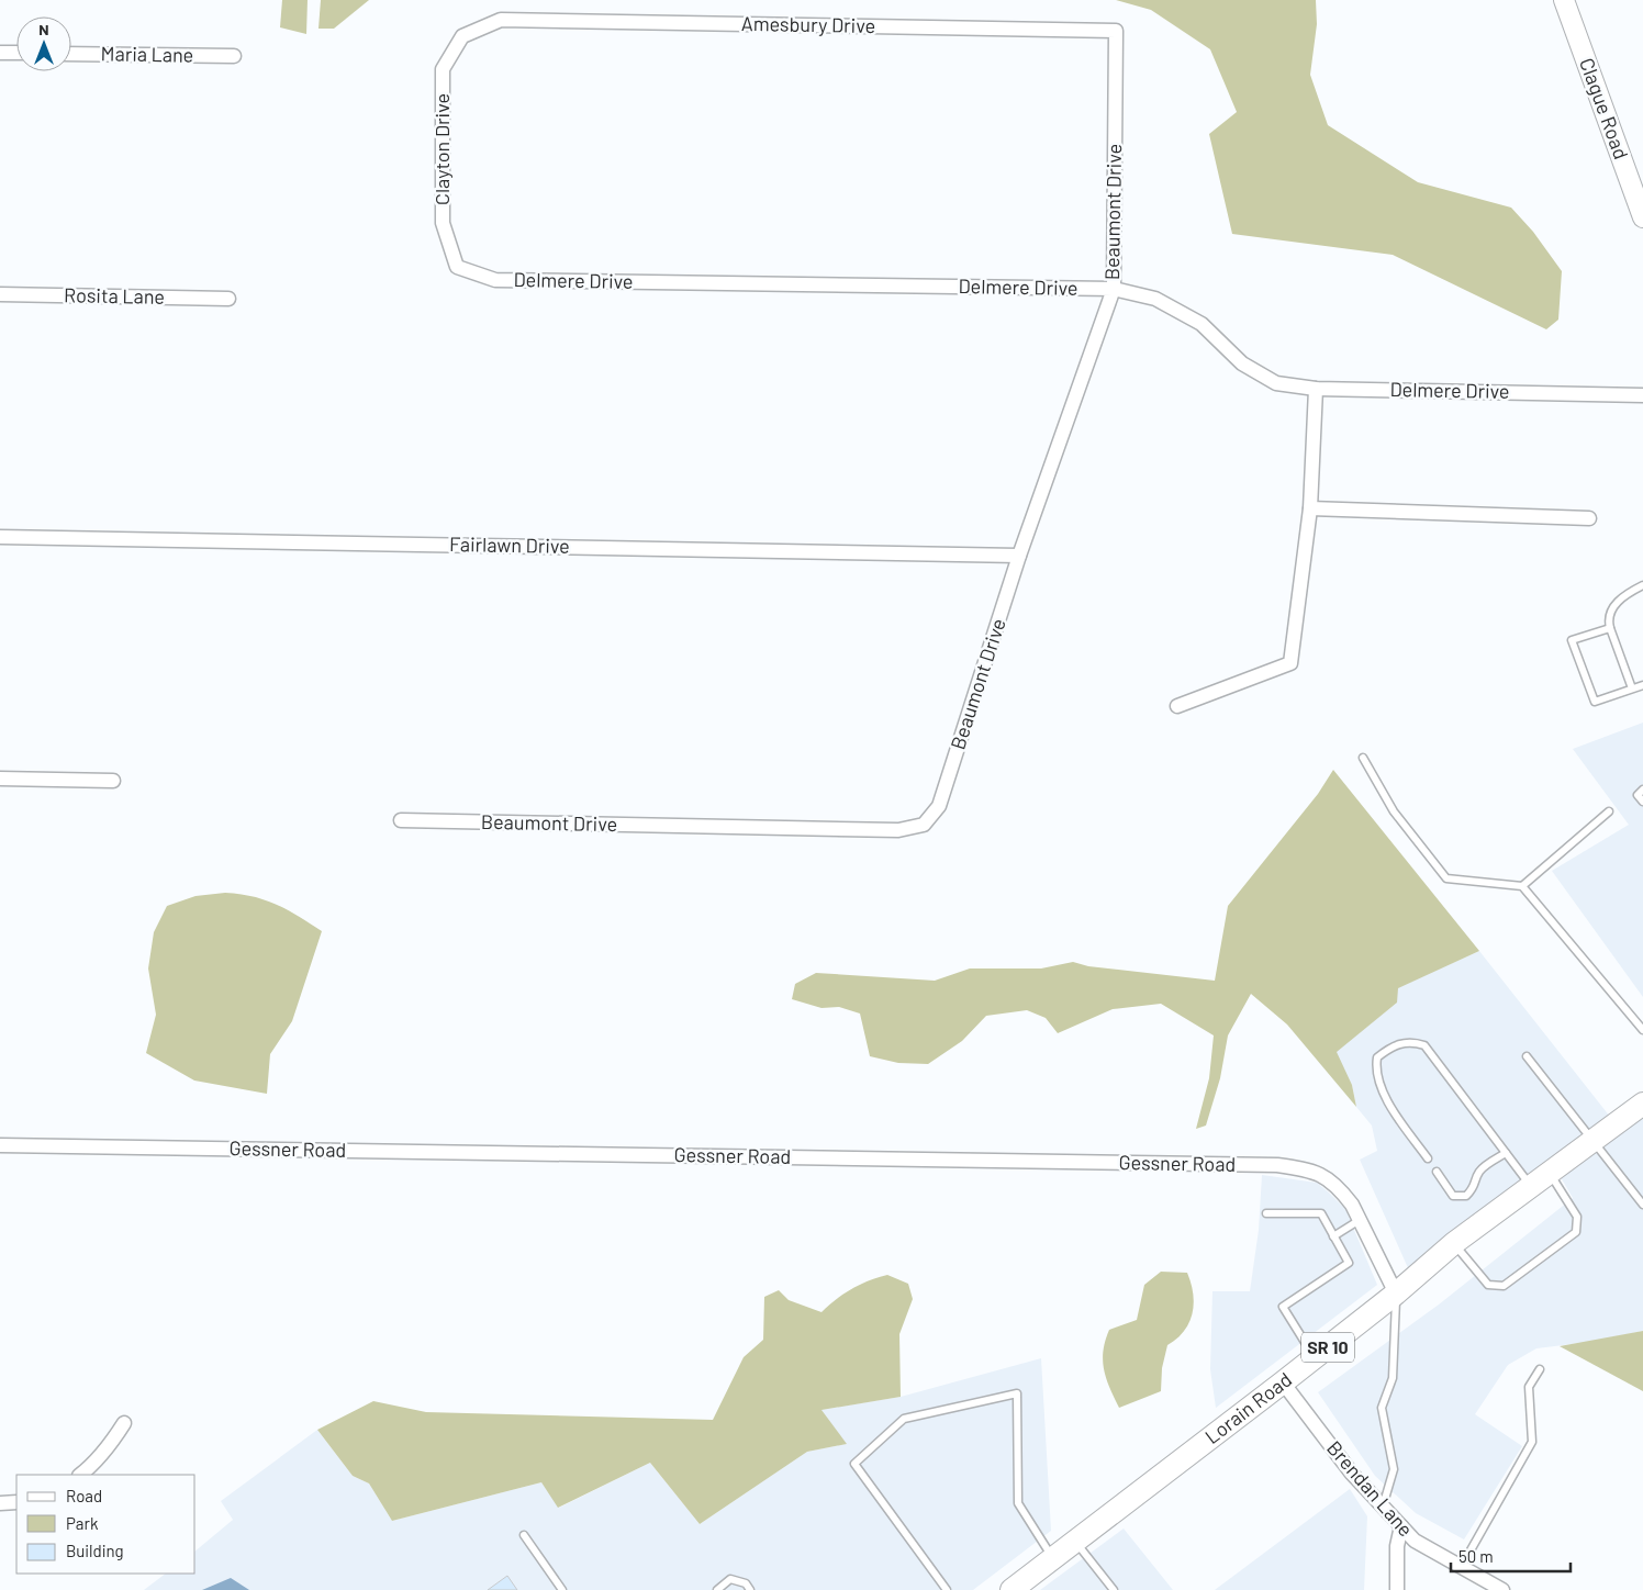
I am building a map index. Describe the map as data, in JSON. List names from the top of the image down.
{
  "streets": {
    "main road": ["Clague Road", "SR 10", "Lorain Road"],
    "street": [
      "Amesbury Drive",
      "Maria Lane",
      "Clayton Drive",
      "Beaumont Drive",
      "Delmere Drive",
      "Rosita Lane",
      "Fairlawn Drive",
      "Gessner Road",
      "Brendan Lane"
    ]
  },
  "crossings": [
    ["Amesbury Drive", "Clayton Drive"],
    ["Amesbury Drive", "Beaumont Drive"],
    ["Clayton Drive", "Delmere Drive"],
    ["Beaumont Drive", "Delmere Drive"],
    ["Beaumont Drive", "Fairlawn Drive"],
    ["Gessner Road", "Lorain Road"],
    ["Lorain Road", "Brendan Lane"]
  ],
  "legend": ["Road", "Park", "Building"],
  "scale_bar": "50 m",
  "north": "top"
}
